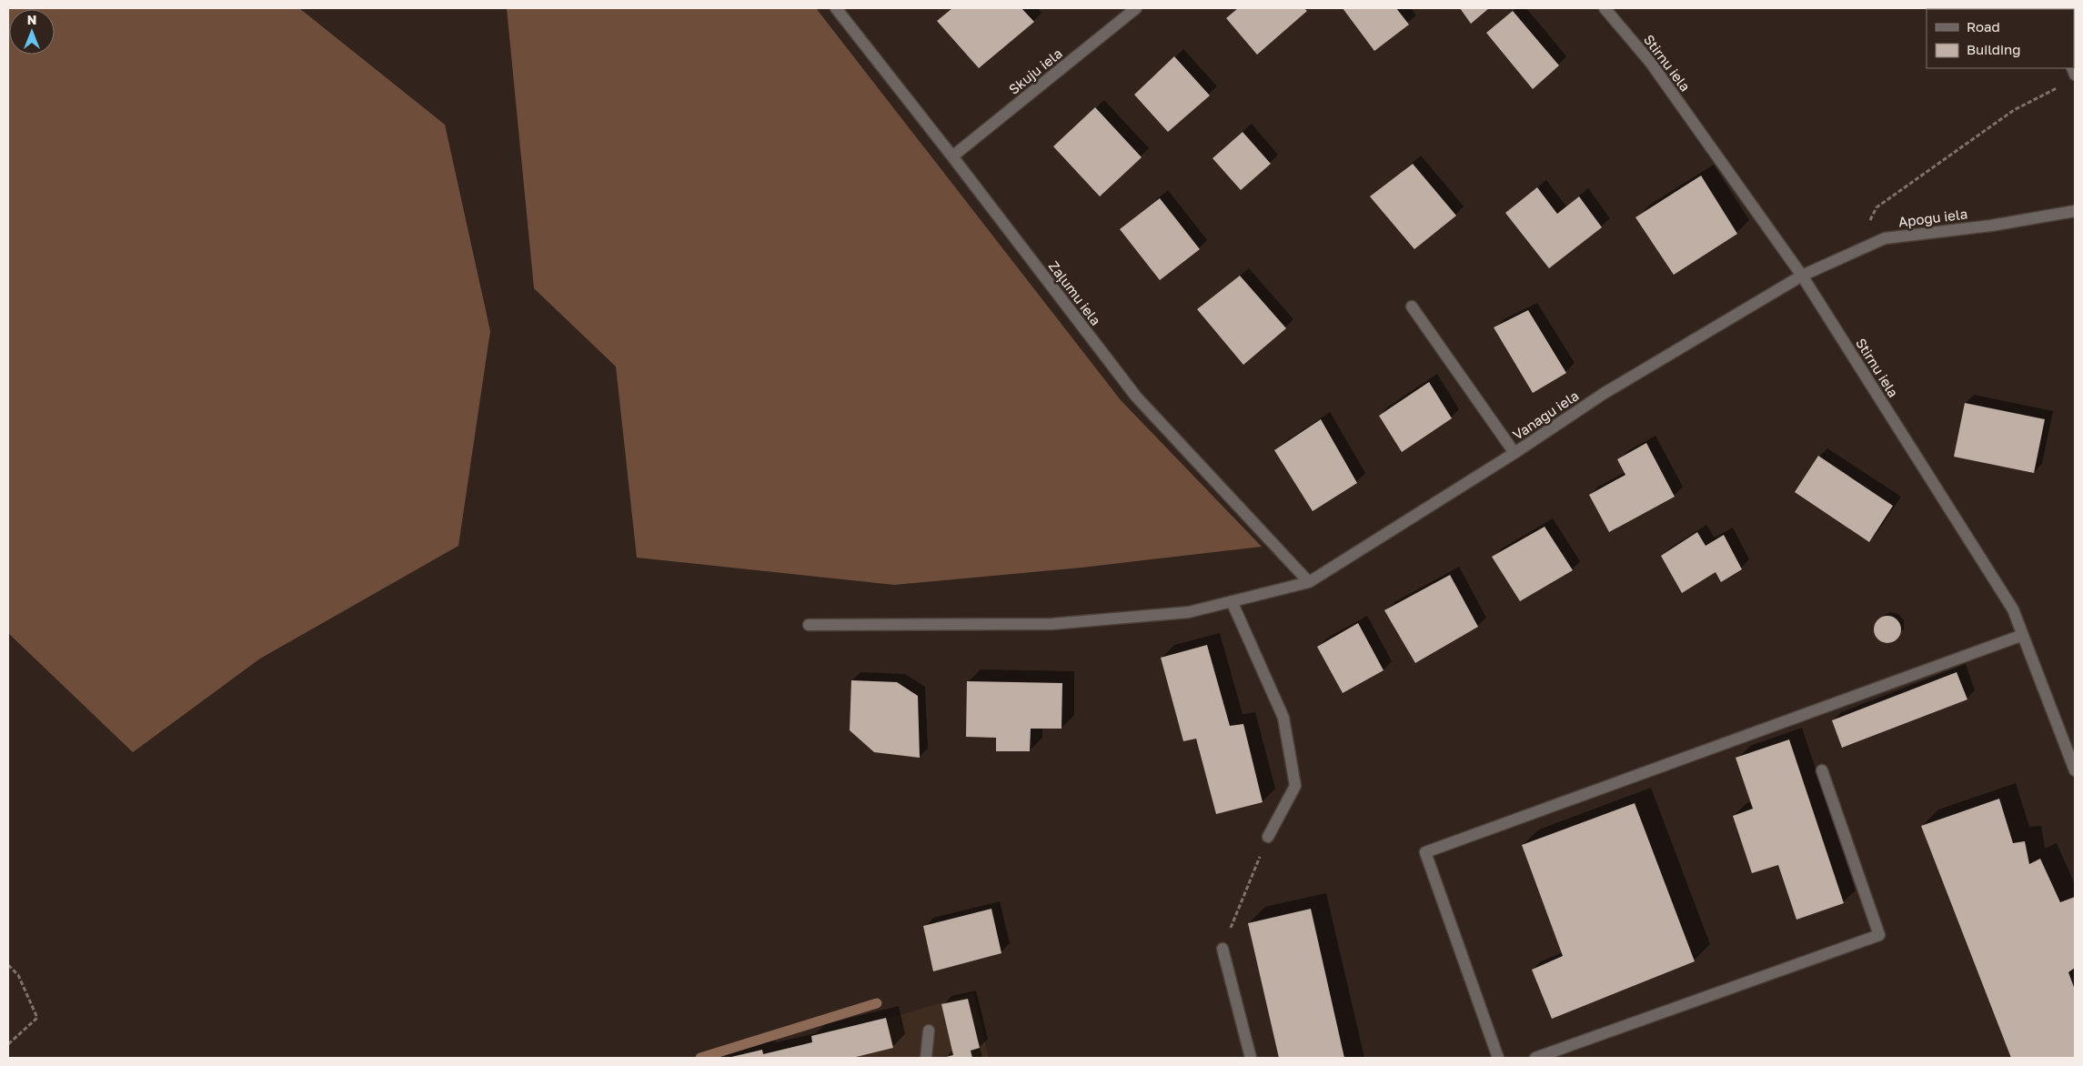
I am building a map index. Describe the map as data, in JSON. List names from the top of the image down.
{
  "streets": {
    "street": [
      "Stirnu iela",
      "Skuju iela",
      "Apogu iela",
      "Zaļumu iela",
      "Vanagu iela"
    ]
  },
  "crossings": [
    ["Stirnu iela", "Apogu iela"],
    ["Stirnu iela", "Vanagu iela"],
    ["Skuju iela", "Zaļumu iela"],
    ["Apogu iela", "Vanagu iela"],
    ["Zaļumu iela", "Vanagu iela"]
  ],
  "legend": ["Road", "Building"],
  "north": "top"
}
